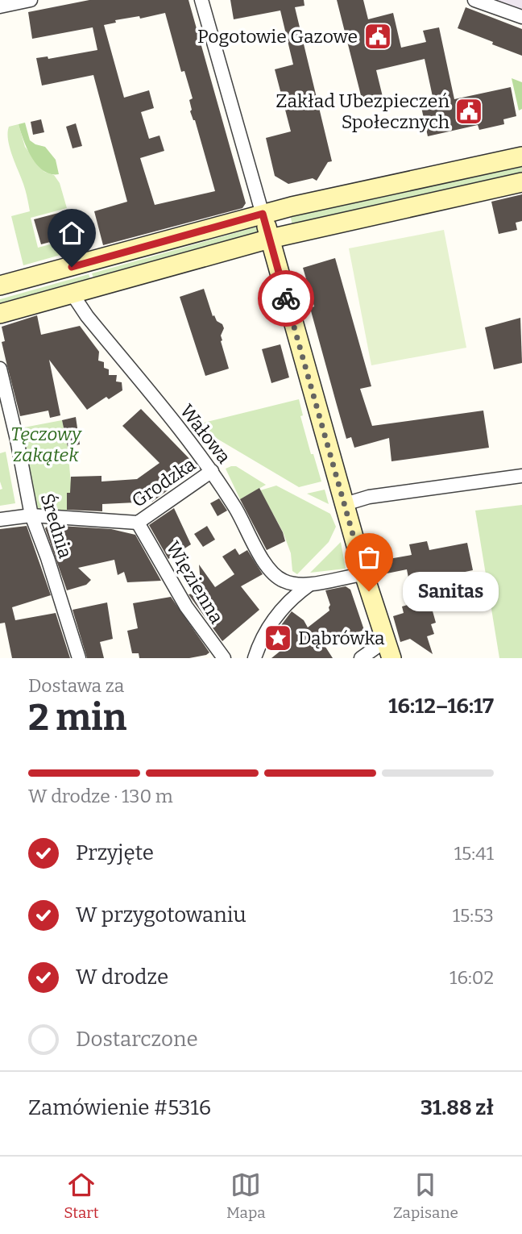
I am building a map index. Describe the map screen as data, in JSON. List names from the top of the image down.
{
  "streets": {
    "street": [
      "Wałowa",
      "Grodzka",
      "Średnia",
      "Więzienna"
    ]
  },
  "crossings": [
    ["Wałowa", "Grodzka"],
    ["Grodzka", "Średnia"],
    ["Grodzka", "Więzienna"]
  ],
  "parks": ["Tęczowy zakątek"],
  "places": {
    "public building": ["Pogotowie Gazowe", "Zakład Ubezpieczeń Społecznych"],
    "other": ["Sanitas"],
    "place": ["Dąbrówka"]
  },
  "page": {
    "bubble": "Sanitas",
    "heading": ["2 min", "Dostawa za", "16:12–16:17"],
    "panel": ["Zamówienie #5316", "31.88 zł"],
    "bar": "W drodze · 130 m",
    "list": [
      ["Przyjęte", "15:41"],
      ["W przygotowaniu", "15:53"],
      ["W drodze", "16:02"],
      "Dostarczone"
    ],
    "tabs": ["Start", "Mapa", "Zapisane"]
  }
}
